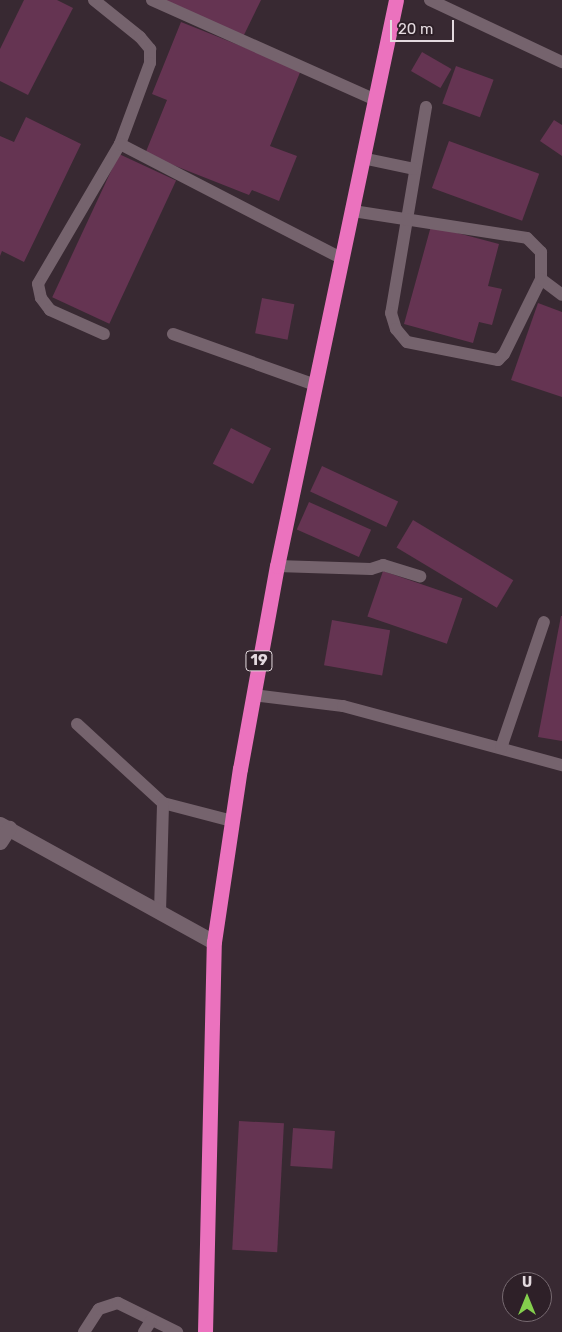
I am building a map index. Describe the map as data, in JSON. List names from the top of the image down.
{
  "streets": {
    "highway": ["19"]
  },
  "scale_bar": "20 m",
  "north": "top"
}
